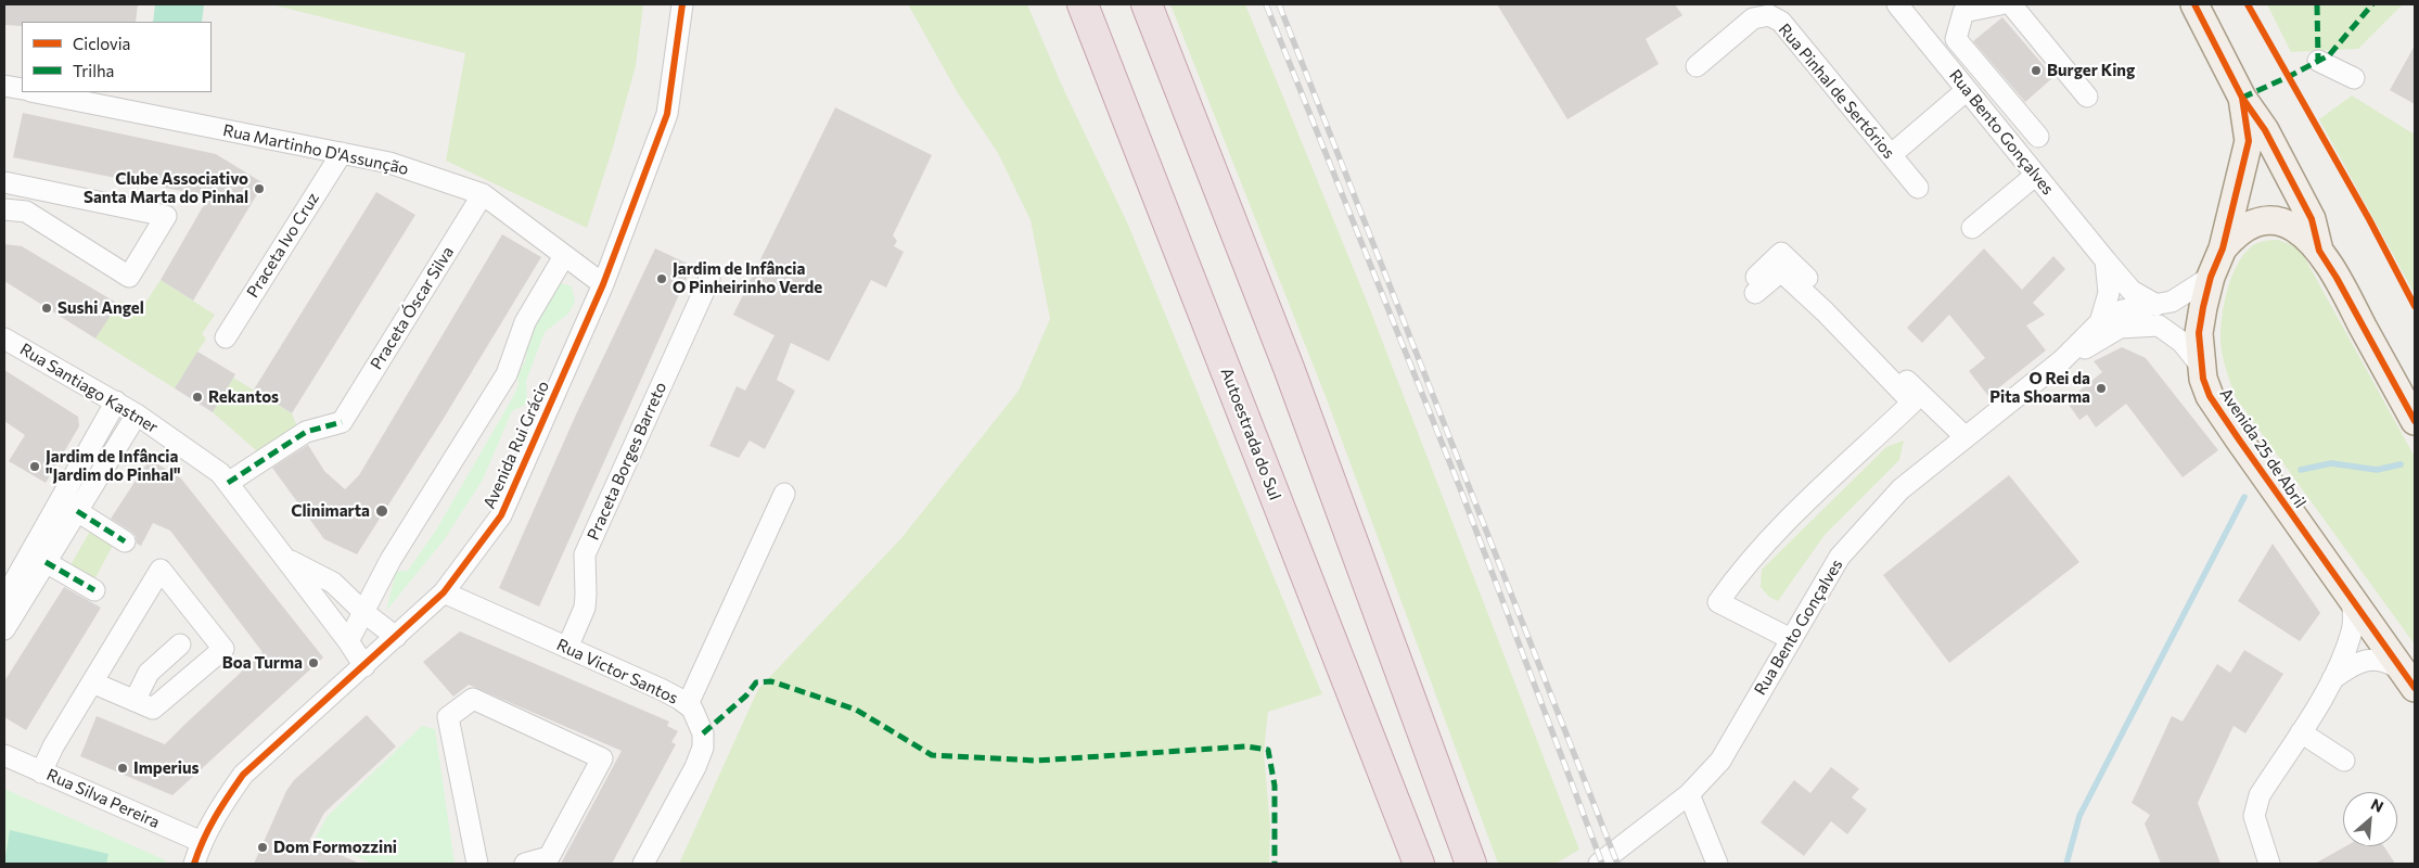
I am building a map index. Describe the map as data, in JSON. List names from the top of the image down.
{
  "streets": {
    "highway": ["Autoestrada do Sul"],
    "main road": ["Avenida 25 de Abril"],
    "street": [
      "Rua Pinhal de Sertórios",
      "Rua Bento Gonçalves",
      "Rua Martinho D'Assunção",
      "Praceta Ivo Cruz",
      "Praceta Óscar Silva",
      "Rua Santiago Kastner",
      "Avenida Rui Grácio",
      "Praceta Borges Barreto",
      "Rua Victor Santos",
      "Rua Silva Pereira"
    ]
  },
  "crossings": [
    ["Rua Martinho D'Assunção", "Praceta Ivo Cruz"],
    ["Rua Martinho D'Assunção", "Praceta Óscar Silva"],
    ["Rua Martinho D'Assunção", "Avenida Rui Grácio"],
    ["Praceta Óscar Silva", "Rua Santiago Kastner"],
    ["Rua Santiago Kastner", "Avenida Rui Grácio"],
    ["Avenida Rui Grácio", "Rua Victor Santos"],
    ["Avenida Rui Grácio", "Rua Silva Pereira"],
    ["Praceta Borges Barreto", "Rua Victor Santos"]
  ],
  "places": [
    "Burger King",
    "Clube Associativo Santa Marta do Pinhal",
    "Jardim de Infância O Pinheirinho Verde",
    "Sushi Angel",
    "O Rei da Pita Shoarma",
    "Rekantos",
    "Jardim de Infância \"Jardim do Pinhal\"",
    "Clinimarta",
    "Boa Turma",
    "Imperius",
    "Dom Formozzini"
  ],
  "legend": ["Ciclovia", "Trilha"],
  "north": "top right"
}
